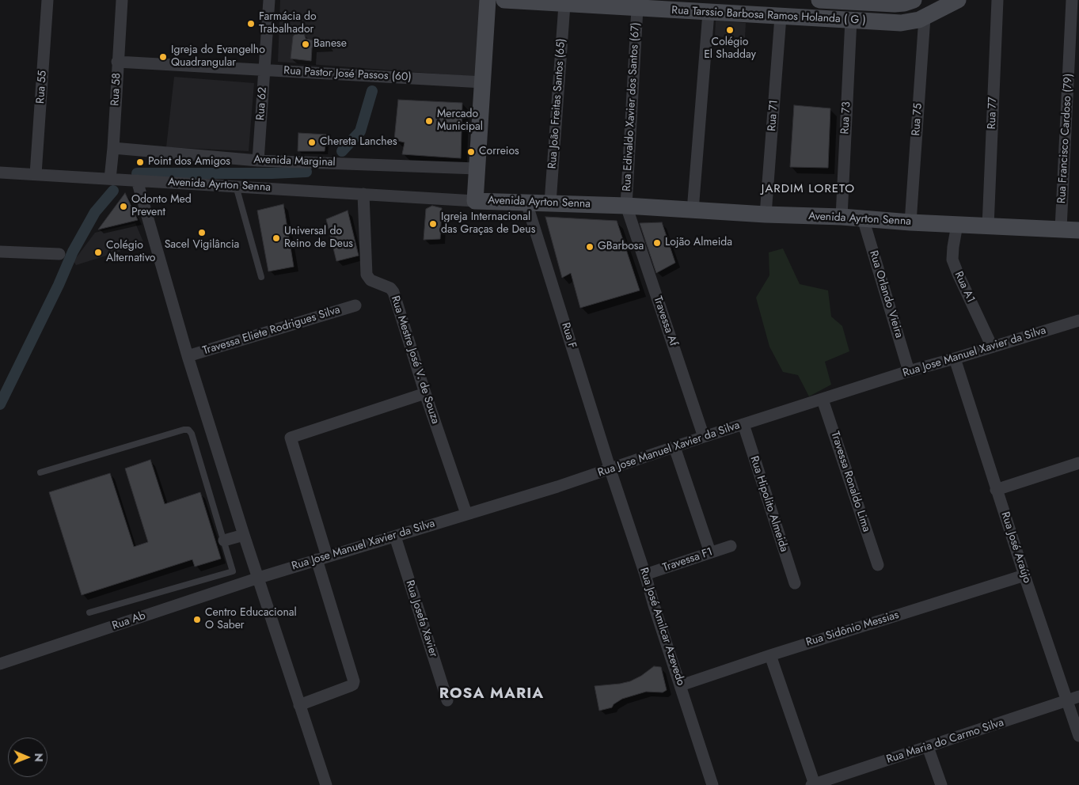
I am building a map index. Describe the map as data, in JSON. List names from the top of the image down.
{
  "streets": {
    "street": [
      "Rua Tarssio Barbosa Ramos Holanda ( G )",
      "Rua Pastor José Passos (60)",
      "Rua 55",
      "Rua 58",
      "Rua 62",
      "Rua João Freitas Santos (65)",
      "Rua Edivaldo Xavier dos Santos (67)",
      "Rua 77",
      "Rua 71",
      "Rua 73",
      "Rua 75",
      "Rua Francisco Cardoso (79)",
      "Avenida Marginal",
      "Avenida Ayrton Senna",
      "Rua A1",
      "Rua Orlando Vieira",
      "Travessa Af",
      "Travessa Eliete Rodrigues Silva",
      "Rua F",
      "Rua Jose Manuel Xavier da Silva",
      "Rua Mestre José V. de Souza",
      "Travessa Ronaldo Lima",
      "Rua Hipolito Almeida",
      "Rua José Araújo",
      "Travessa F1",
      "Rua Josefa Xavier",
      "Rua Ab",
      "Rua José Amilcar Azevedo",
      "Rua Sidônio Messias",
      "Rua Maria do Carmo Silva"
    ]
  },
  "crossings": [
    ["Rua Tarssio Barbosa Ramos Holanda ( G )", "Rua João Freitas Santos (65)"],
    ["Rua Tarssio Barbosa Ramos Holanda ( G )", "Rua Edivaldo Xavier dos Santos (67)"],
    ["Rua Tarssio Barbosa Ramos Holanda ( G )", "Rua 71"],
    ["Rua Tarssio Barbosa Ramos Holanda ( G )", "Rua 73"],
    ["Rua Tarssio Barbosa Ramos Holanda ( G )", "Rua 75"],
    ["Rua Pastor José Passos (60)", "Rua 58"],
    ["Rua Pastor José Passos (60)", "Rua 62"],
    ["Rua 55", "Avenida Ayrton Senna"],
    ["Rua 58", "Avenida Marginal"],
    ["Rua 58", "Avenida Ayrton Senna"],
    ["Rua 62", "Avenida Marginal"],
    ["Rua João Freitas Santos (65)", "Avenida Ayrton Senna"],
    ["Rua Edivaldo Xavier dos Santos (67)", "Avenida Ayrton Senna"],
    ["Rua Edivaldo Xavier dos Santos (67)", "Travessa Af"],
    ["Rua 77", "Avenida Ayrton Senna"],
    ["Rua 71", "Avenida Ayrton Senna"],
    ["Rua 73", "Avenida Ayrton Senna"],
    ["Rua 75", "Avenida Ayrton Senna"],
    ["Rua Francisco Cardoso (79)", "Avenida Ayrton Senna"],
    ["Avenida Ayrton Senna", "Rua A1"],
    ["Avenida Ayrton Senna", "Rua Orlando Vieira"],
    ["Avenida Ayrton Senna", "Travessa Af"],
    ["Avenida Ayrton Senna", "Rua F"],
    ["Avenida Ayrton Senna", "Rua Mestre José V. de Souza"],
    ["Rua A1", "Rua Jose Manuel Xavier da Silva"],
    ["Rua Orlando Vieira", "Rua Jose Manuel Xavier da Silva"],
    ["Travessa Af", "Rua Jose Manuel Xavier da Silva"],
    ["Rua F", "Rua Jose Manuel Xavier da Silva"],
    ["Rua F", "Rua José Amilcar Azevedo"],
    ["Rua Jose Manuel Xavier da Silva", "Rua Mestre José V. de Souza"],
    ["Rua Jose Manuel Xavier da Silva", "Travessa Ronaldo Lima"],
    ["Rua Jose Manuel Xavier da Silva", "Rua Hipolito Almeida"],
    ["Rua Jose Manuel Xavier da Silva", "Rua José Araújo"],
    ["Rua Jose Manuel Xavier da Silva", "Rua Josefa Xavier"],
    ["Rua Jose Manuel Xavier da Silva", "Rua Ab"],
    ["Rua Jose Manuel Xavier da Silva", "Rua José Amilcar Azevedo"],
    ["Rua José Araújo", "Rua Sidônio Messias"],
    ["Rua José Araújo", "Rua Maria do Carmo Silva"],
    ["Travessa F1", "Rua José Amilcar Azevedo"],
    ["Rua José Amilcar Azevedo", "Rua Sidônio Messias"]
  ],
  "districts": ["JARDIM LORETO", "ROSA MARIA"],
  "places": [
    "Farmácia do Trabalhador",
    "Colégio El Shadday",
    "Banese",
    "Igreja do Evangelho Quadrangular",
    "Mercado Municipal",
    "Chereta Lanches",
    "Correios",
    "Point dos Amigos",
    "Odonto Med Prevent",
    "Igreja Internacional das Graças de Deus",
    "Sacel Vigilância",
    "Universal do Reino de Deus",
    "Lojão Almeida",
    "GBarbosa",
    "Colégio Alternativo",
    "Centro Educacional O Saber"
  ],
  "north": "right"
}
